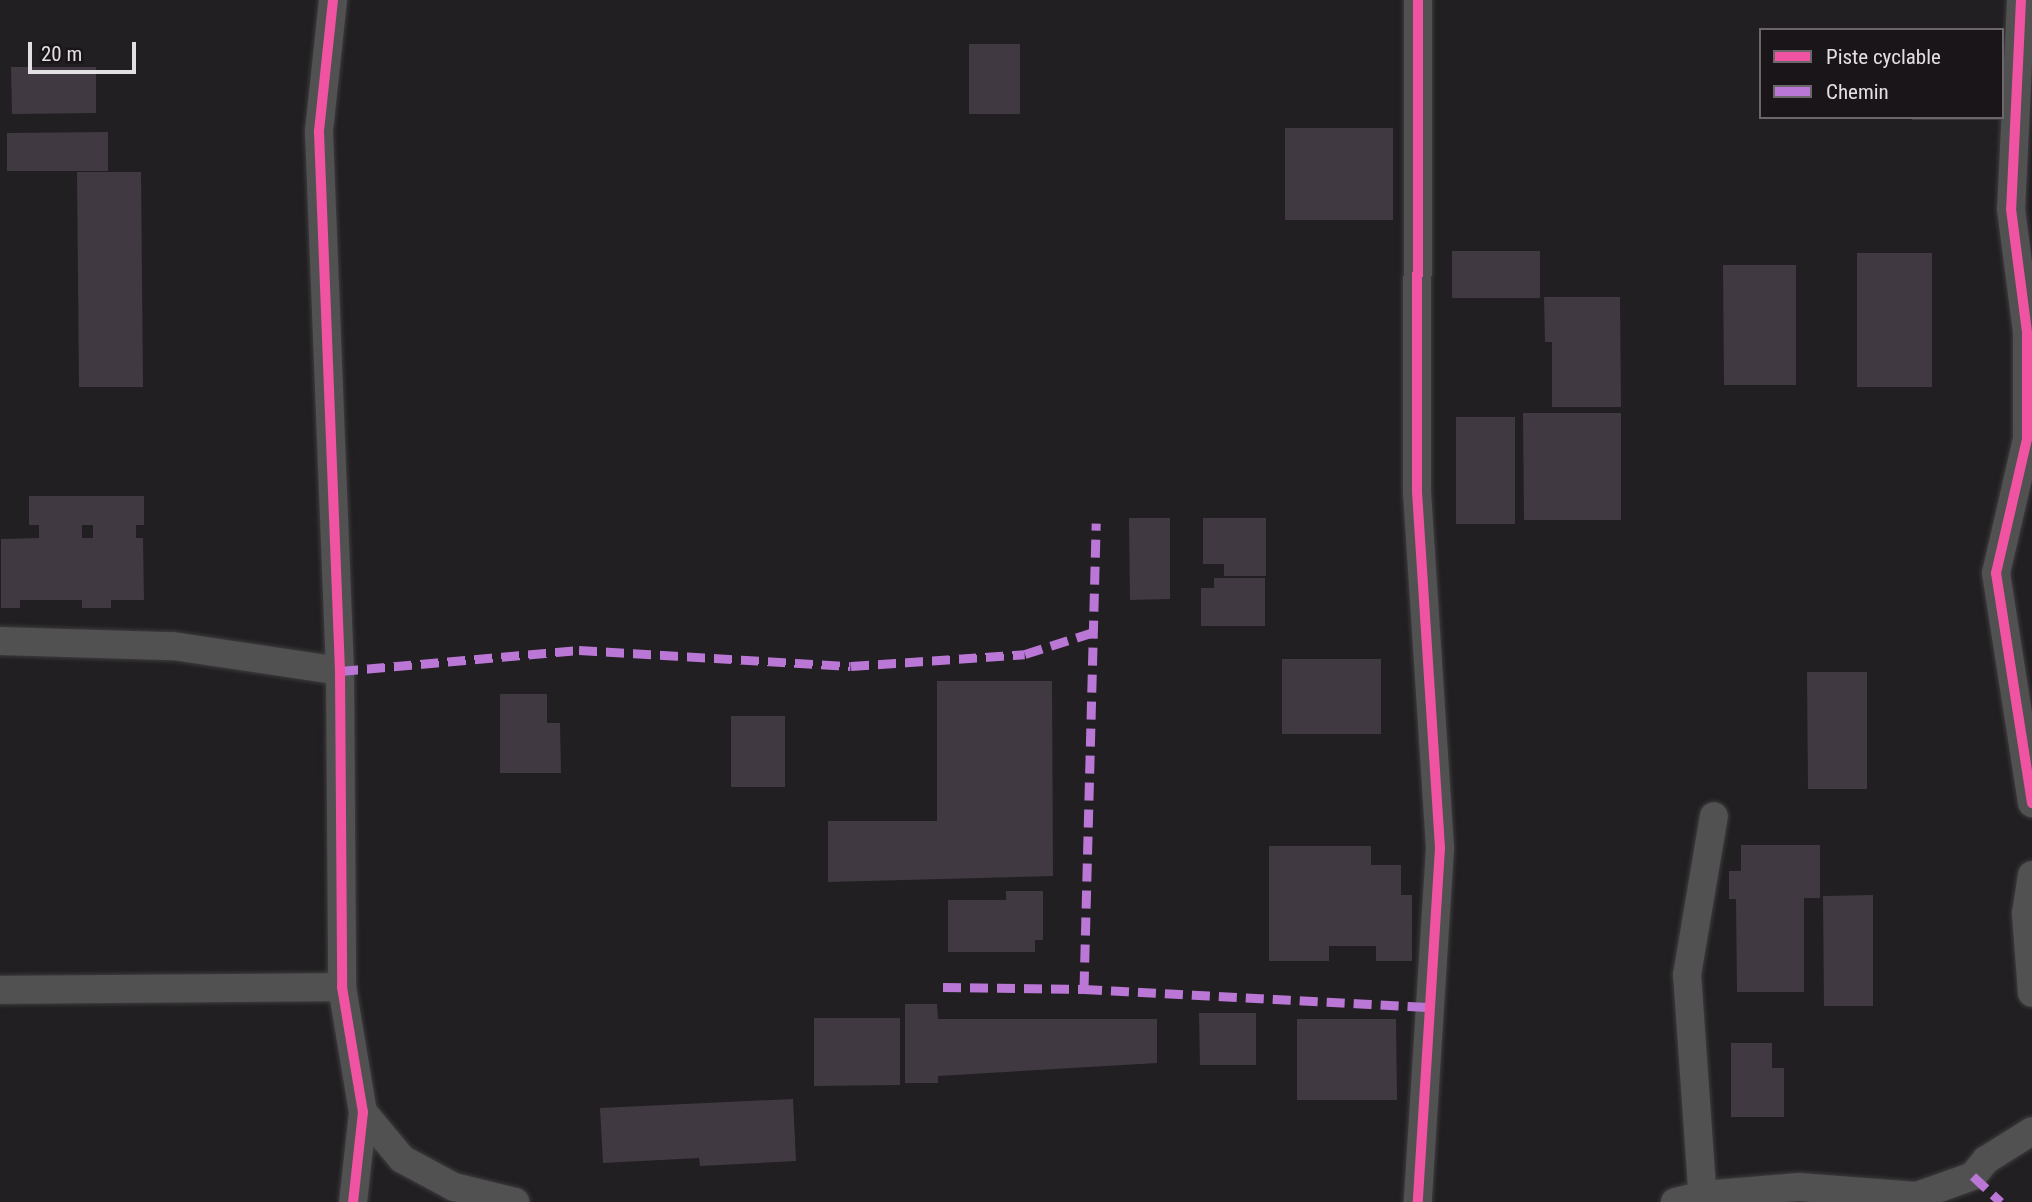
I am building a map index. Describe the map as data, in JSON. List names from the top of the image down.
{
  "legend": ["Piste cyclable", "Chemin"],
  "scale_bar": "20 m"
}
